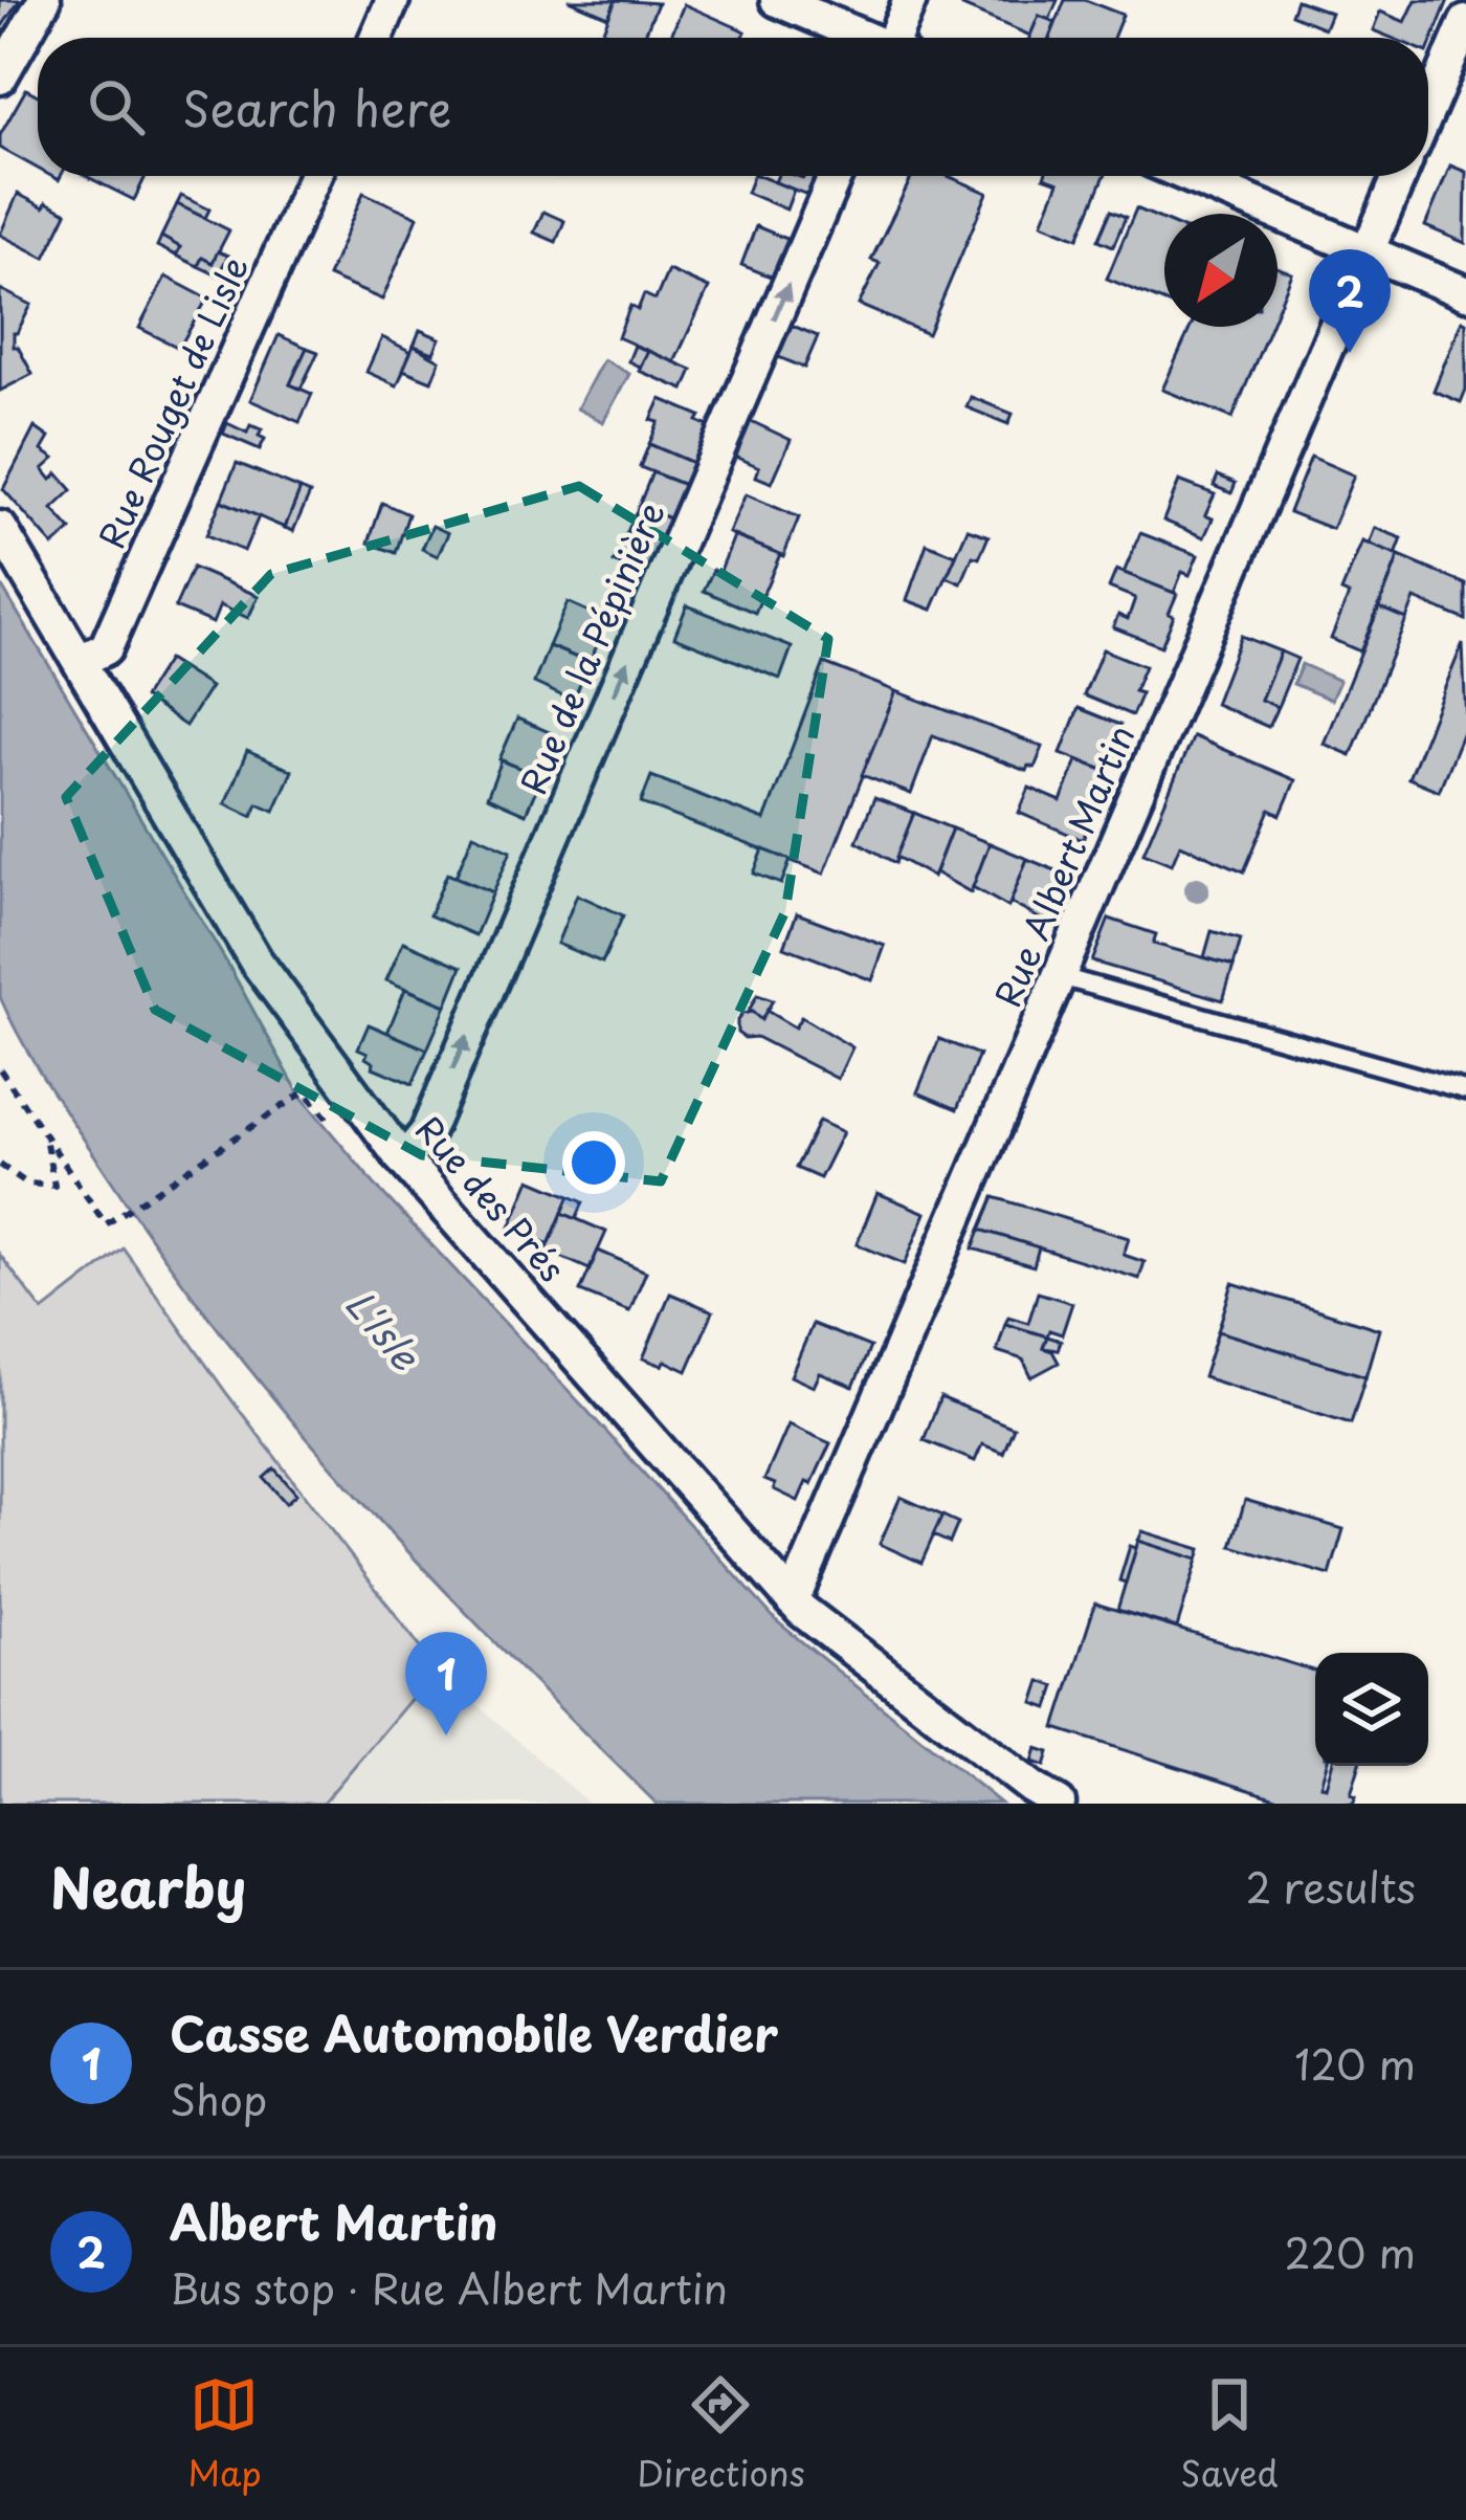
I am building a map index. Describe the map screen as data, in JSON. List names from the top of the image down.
{
  "streets": {
    "street": [
      "Rue Rouget de Lisle",
      "Rue de la Pépinière",
      "Rue Albert Martin",
      "Rue des Prés"
    ]
  },
  "crossings": [
    ["Rue Rouget de Lisle", "Rue des Prés"],
    ["Rue de la Pépinière", "Rue des Prés"],
    ["Rue Albert Martin", "Rue des Prés"]
  ],
  "one_way": ["Rue de la Pépinière"],
  "water": ["L'Isle"],
  "north": "bottom left",
  "page": {
    "search": "Search here",
    "pins": ["2", "1"],
    "heading": ["Nearby", "2 results"],
    "list": [
      {
        "mark": "1",
        "name": "Casse Automobile Verdier",
        "note": "Shop",
        "value": "120 m"
      },
      {
        "mark": "2",
        "name": "Albert Martin",
        "note": "Bus stop · Rue Albert Martin",
        "value": "220 m"
      }
    ],
    "nav": ["Map", "Directions", "Saved"]
  }
}
